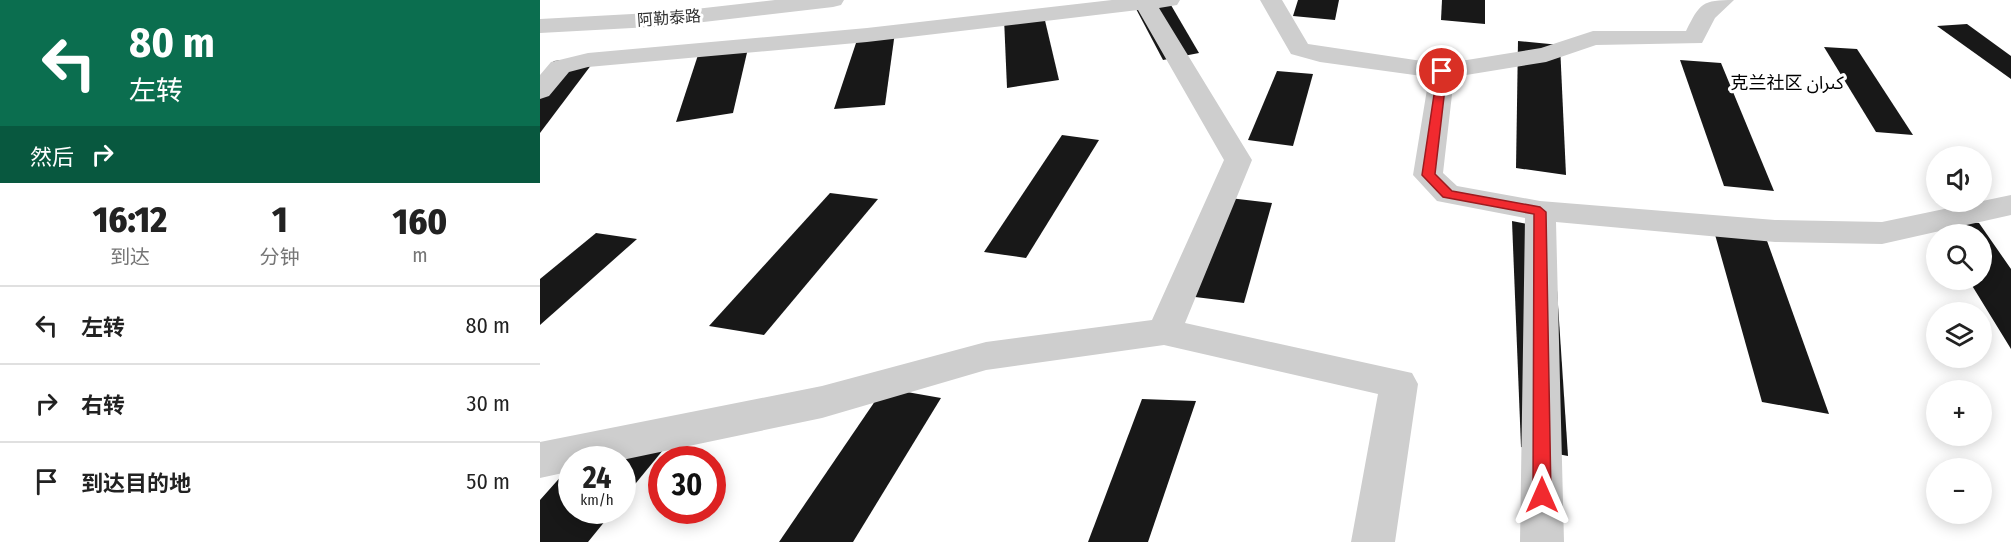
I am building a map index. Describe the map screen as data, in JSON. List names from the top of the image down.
{
  "streets": {
    "street": ["阿勒泰路"]
  },
  "districts": ["克兰社区 كىران"],
  "page": {
    "turn": ["80 m", "左转"],
    "then": "然后",
    "map_buttons": ["+", "−"],
    "eta": [
      "16:12",
      "到达",
      "1",
      "分钟",
      "160",
      "m"
    ],
    "list": [
      {
        "name": "左转",
        "value": "80 m"
      },
      {
        "name": "右转",
        "value": "30 m"
      },
      {
        "name": "到达目的地",
        "value": "50 m"
      }
    ],
    "speed": "24 km/h",
    "limit": "30"
  }
}
